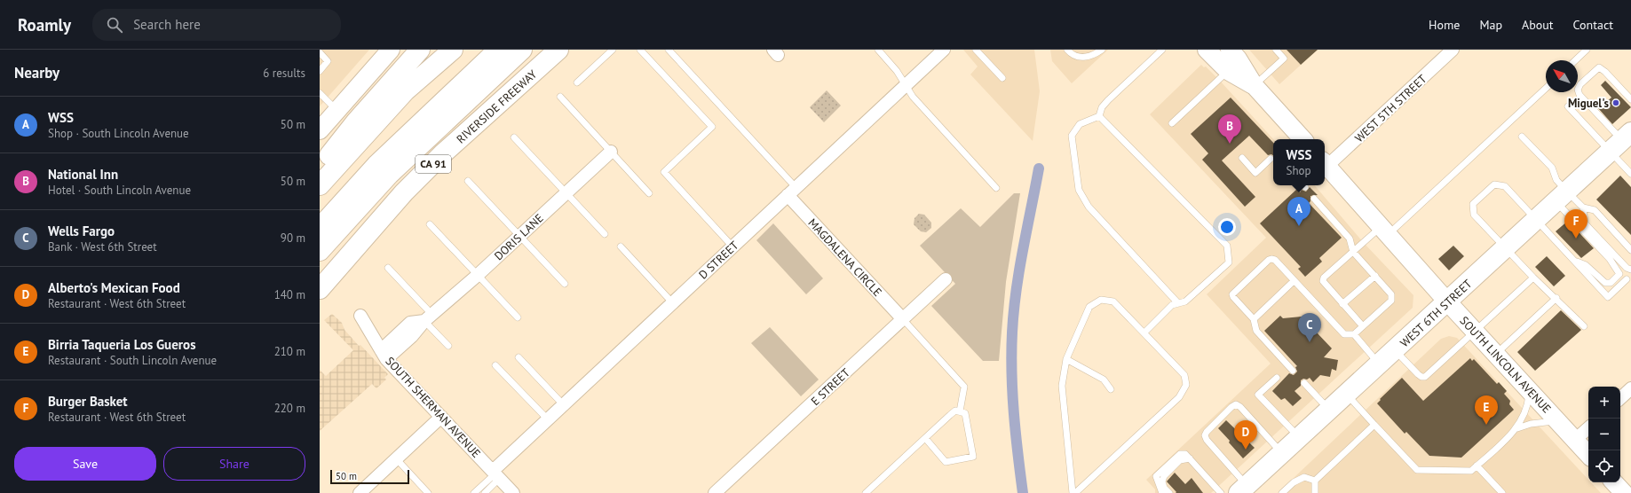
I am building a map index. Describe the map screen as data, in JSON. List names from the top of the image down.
{
  "streets": {
    "main road": [
      "RIVERSIDE FREEWAY",
      "CA 91",
      "WEST 6TH STREET",
      "SOUTH LINCOLN AVENUE"
    ],
    "street": [
      "WEST 5TH STREET",
      "DORIS LANE",
      "MAGDALENA CIRCLE",
      "D STREET",
      "E STREET",
      "SOUTH SHERMAN AVENUE"
    ]
  },
  "crossings": [
    ["WEST 5TH STREET", "SOUTH LINCOLN AVENUE"],
    ["DORIS LANE", "SOUTH SHERMAN AVENUE"],
    ["MAGDALENA CIRCLE", "D STREET"],
    ["MAGDALENA CIRCLE", "E STREET"],
    ["D STREET", "SOUTH SHERMAN AVENUE"],
    ["WEST 6TH STREET", "SOUTH LINCOLN AVENUE"]
  ],
  "places": ["Miguel's"],
  "scale_bar": "50 m",
  "north": "top left",
  "page": {
    "header": "Roamly",
    "search": "Search here",
    "nav": [
      "Home",
      "Map",
      "About",
      "Contact"
    ],
    "heading": ["Nearby", "6 results"],
    "list": [
      {
        "mark": "A",
        "name": "WSS",
        "note": "Shop · South Lincoln Avenue",
        "value": "50 m"
      },
      {
        "mark": "B",
        "name": "National Inn",
        "note": "Hotel · South Lincoln Avenue",
        "value": "50 m"
      },
      {
        "mark": "C",
        "name": "Wells Fargo",
        "note": "Bank · West 6th Street",
        "value": "90 m"
      },
      {
        "mark": "D",
        "name": "Alberto's Mexican Food",
        "note": "Restaurant · West 6th Street",
        "value": "140 m"
      },
      {
        "mark": "E",
        "name": "Birria Taqueria Los Gueros",
        "note": "Restaurant · South Lincoln Avenue",
        "value": "210 m"
      },
      {
        "mark": "F",
        "name": "Burger Basket",
        "note": "Restaurant · West 6th Street",
        "value": "220 m"
      }
    ],
    "pins": [
      "B",
      "A",
      "F",
      "C",
      "E",
      "D"
    ],
    "popup": ["WSS", "Shop"],
    "map_buttons": ["+", "−"],
    "buttons": ["Save", "Share"],
    "scale": "50 m"
  }
}
